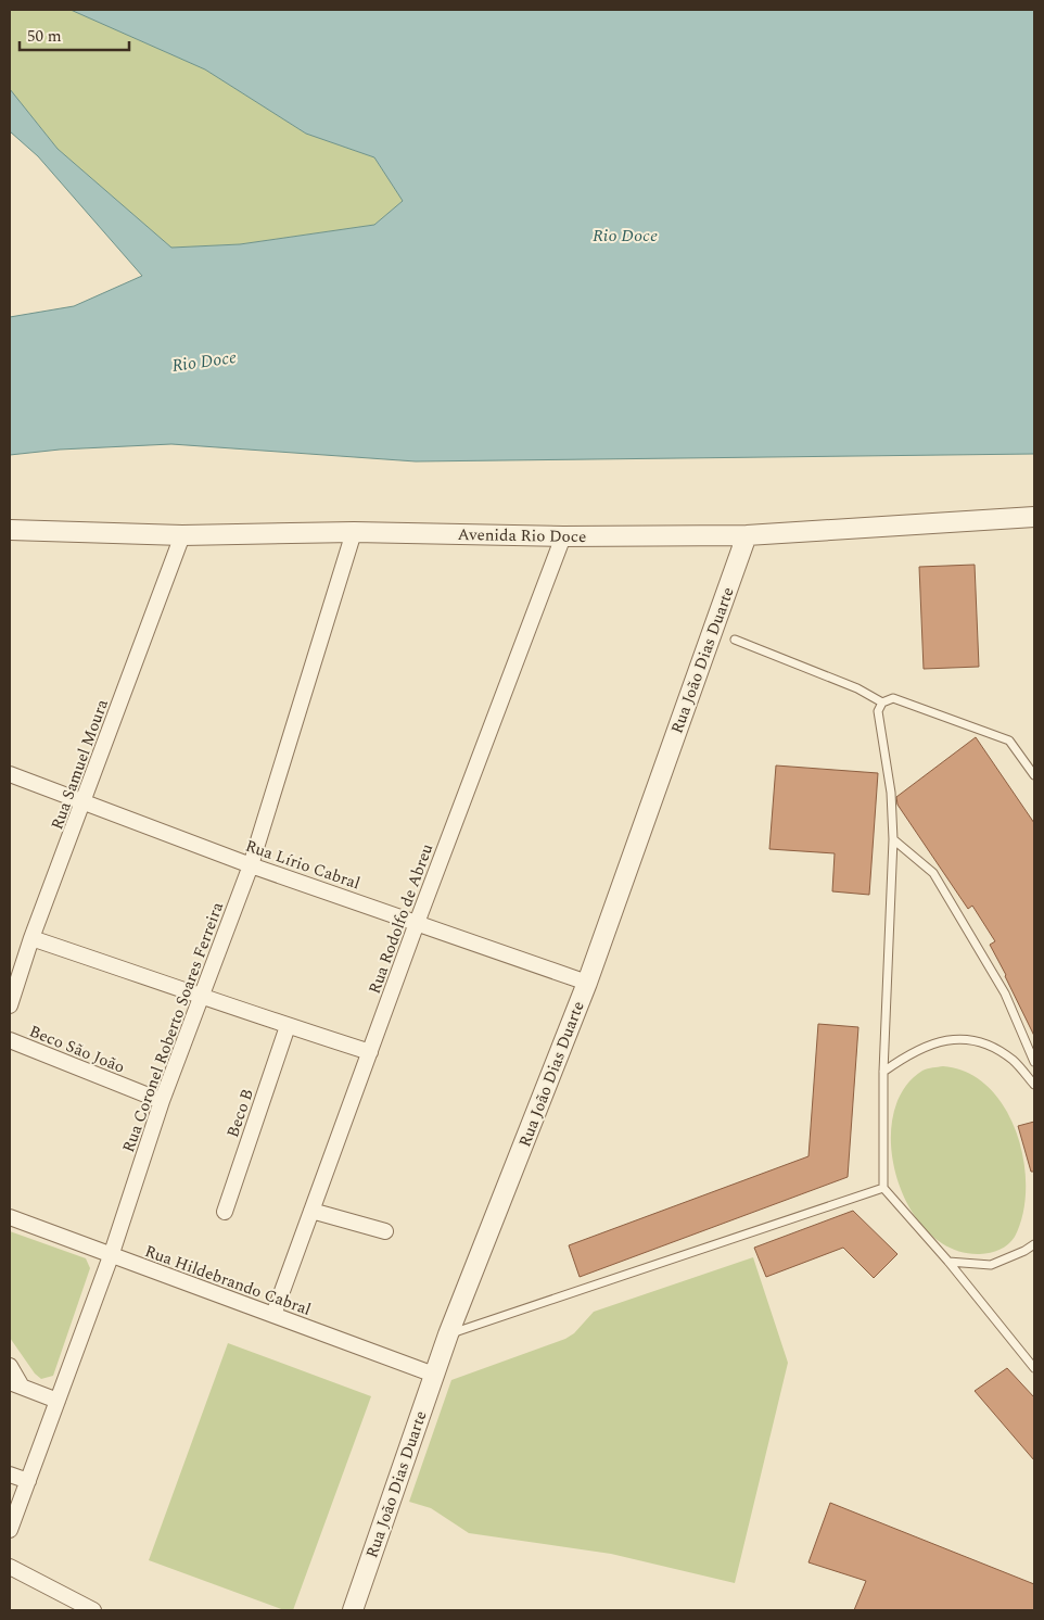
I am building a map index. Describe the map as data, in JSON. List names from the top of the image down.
{
  "streets": {
    "street": [
      "Avenida Rio Doce",
      "Rua João Dias Duarte",
      "Rua Samuel Moura",
      "Rua Lírio Cabral",
      "Rua Rodolfo de Abreu",
      "Rua Coronel Roberto Soares Ferreira",
      "Beco São João",
      "Beco B",
      "Rua Hildebrando Cabral"
    ]
  },
  "crossings": [
    ["Avenida Rio Doce", "Rua João Dias Duarte"],
    ["Avenida Rio Doce", "Rua Samuel Moura"],
    ["Avenida Rio Doce", "Rua Rodolfo de Abreu"],
    ["Avenida Rio Doce", "Rua Coronel Roberto Soares Ferreira"],
    ["Rua João Dias Duarte", "Rua Lírio Cabral"],
    ["Rua João Dias Duarte", "Rua Hildebrando Cabral"],
    ["Rua Samuel Moura", "Rua Lírio Cabral"],
    ["Rua Lírio Cabral", "Rua Rodolfo de Abreu"],
    ["Rua Lírio Cabral", "Rua Coronel Roberto Soares Ferreira"],
    ["Rua Rodolfo de Abreu", "Rua Hildebrando Cabral"],
    ["Rua Coronel Roberto Soares Ferreira", "Beco São João"],
    ["Rua Coronel Roberto Soares Ferreira", "Rua Hildebrando Cabral"]
  ],
  "water": ["Rio Doce"],
  "scale_bar": "50 m"
}
